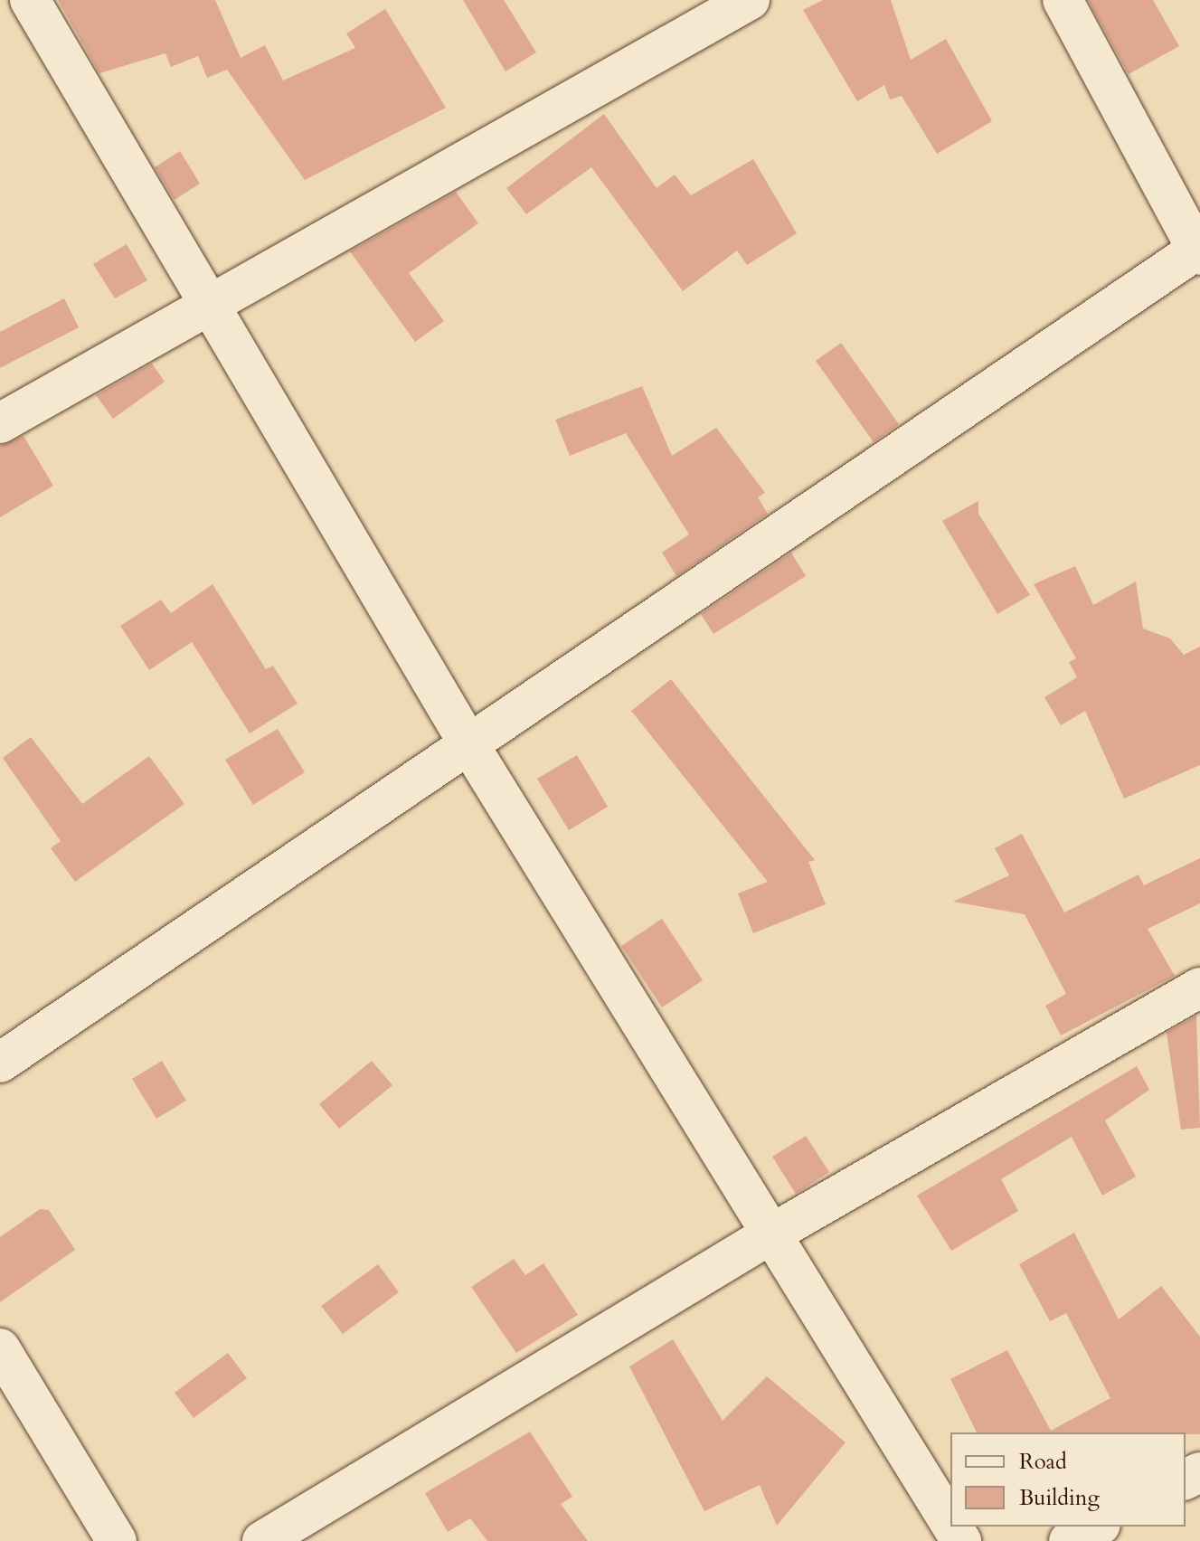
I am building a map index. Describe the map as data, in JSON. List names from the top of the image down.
{
  "legend": ["Road", "Building"]
}
